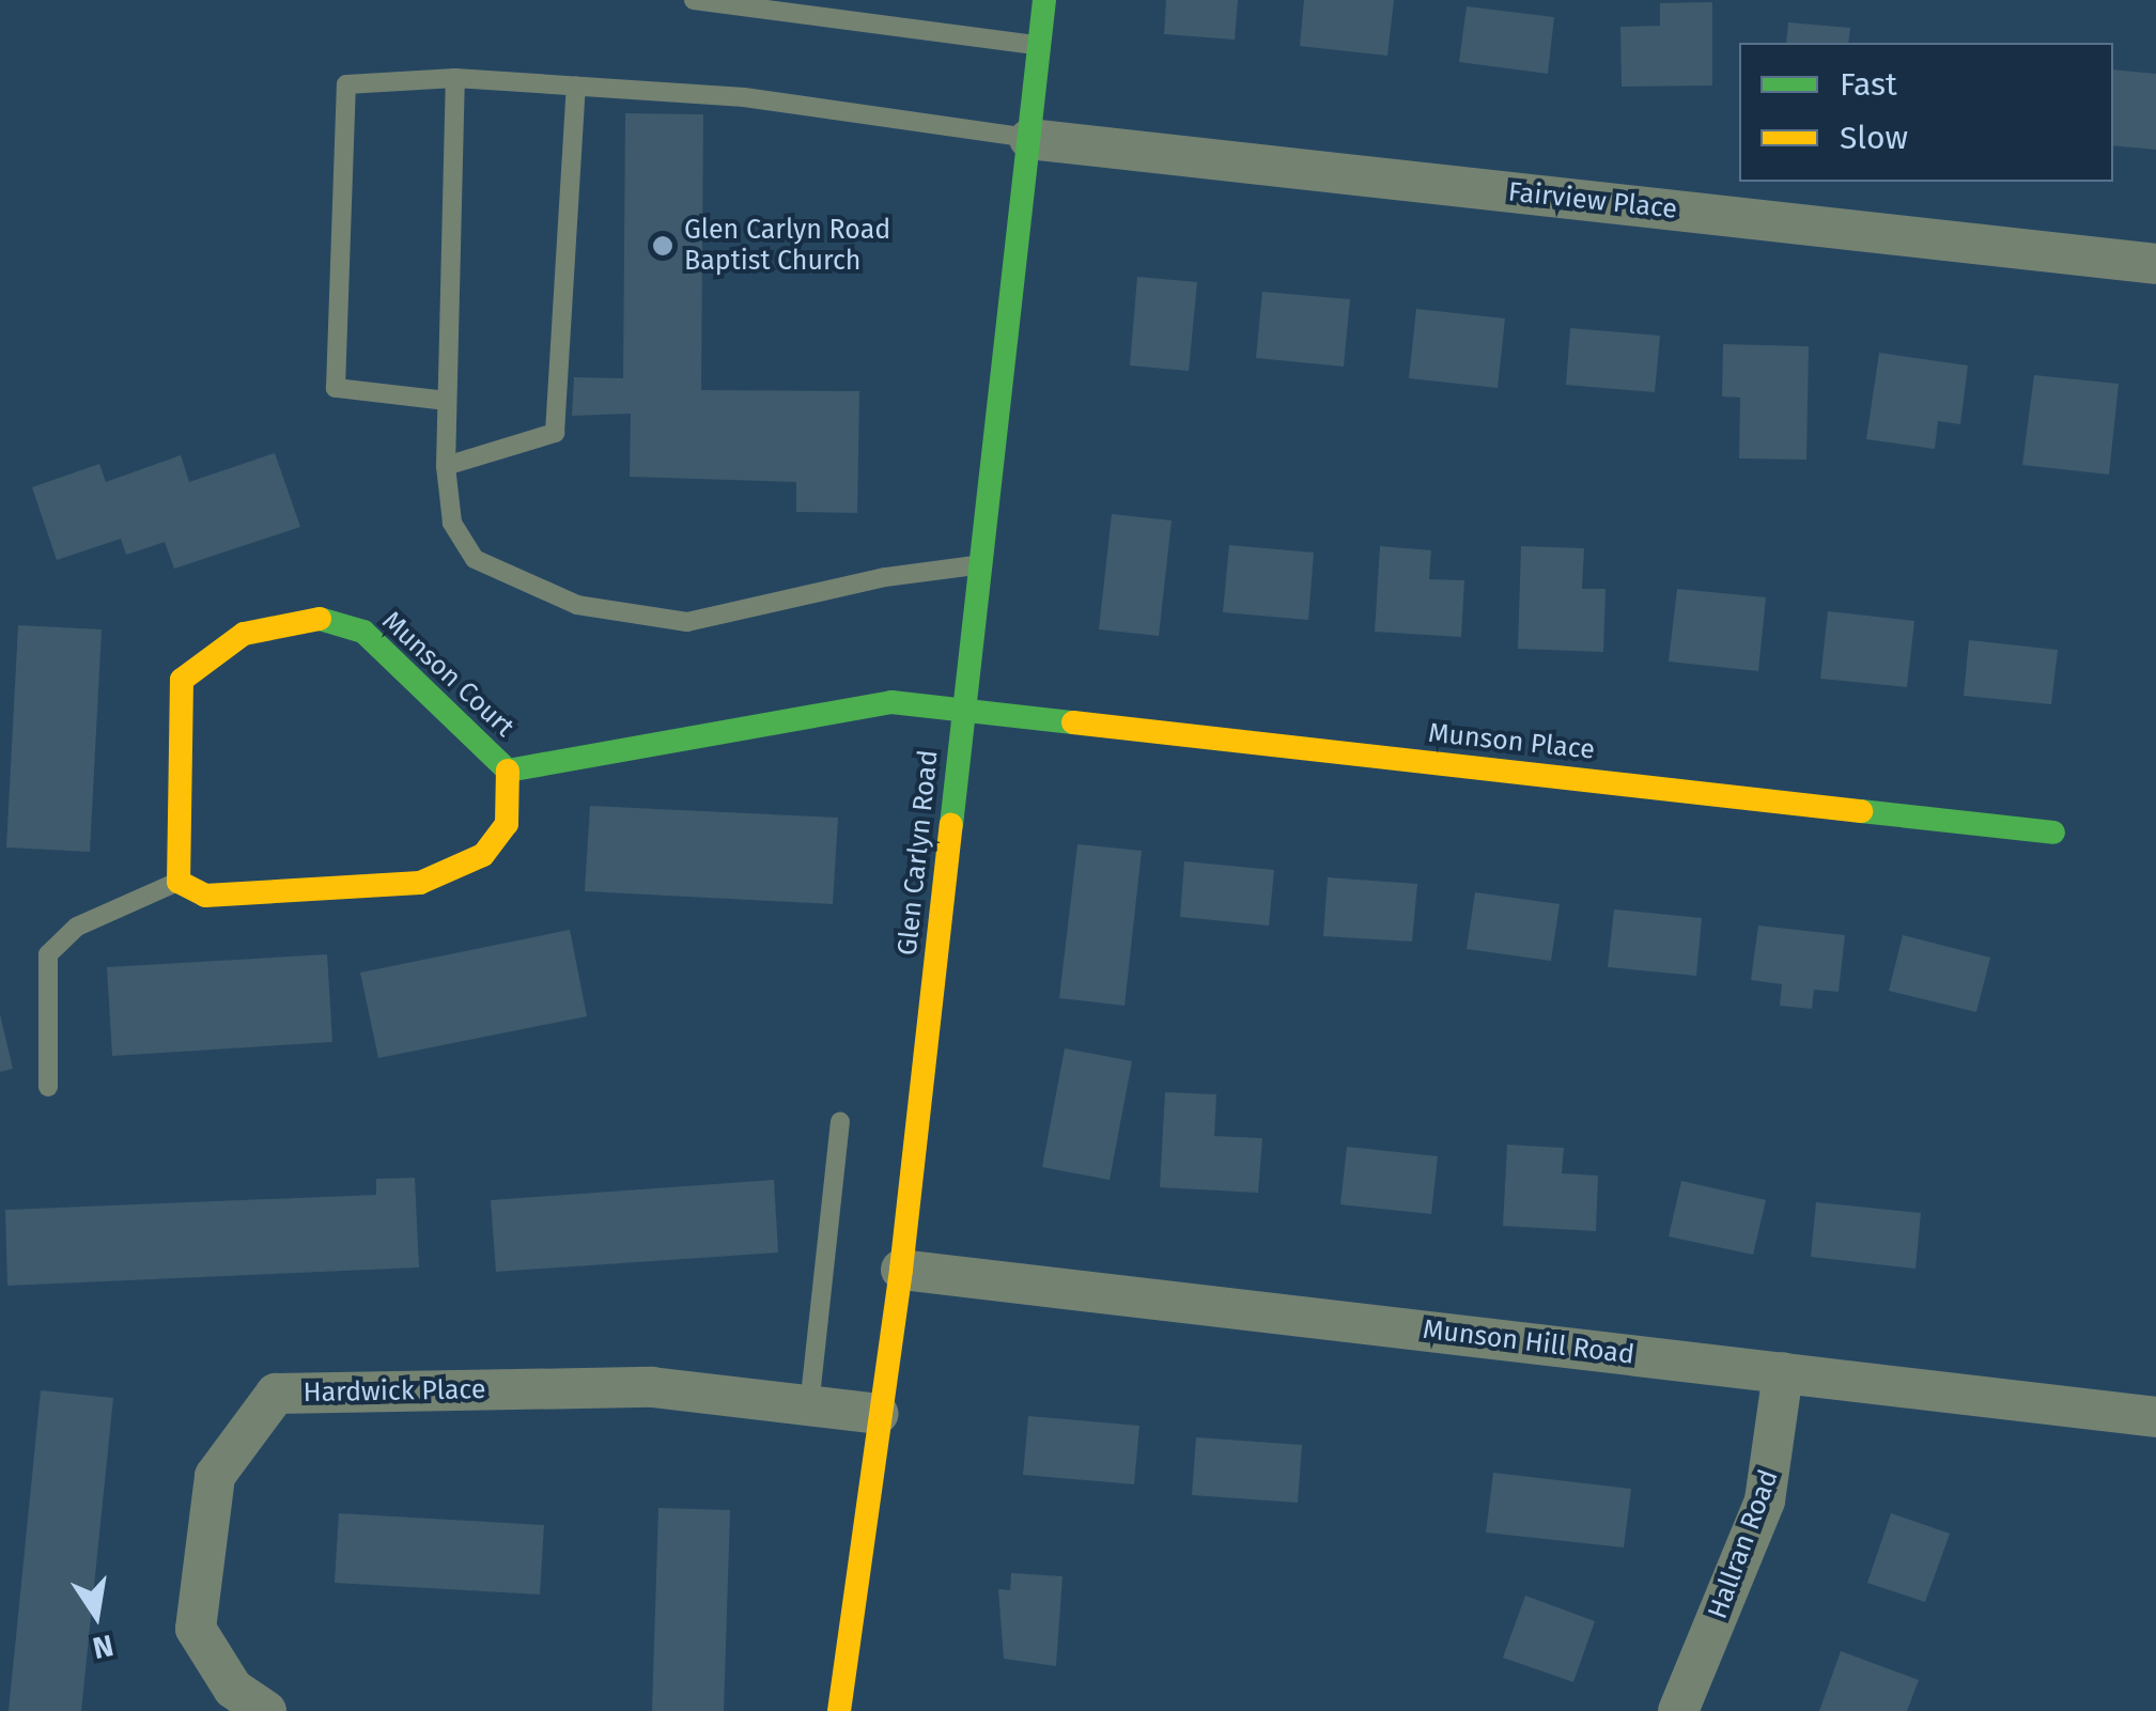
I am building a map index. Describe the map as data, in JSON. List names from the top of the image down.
{
  "streets": {
    "street": [
      "Fairview Place",
      "Munson Court",
      "Munson Place",
      "Glen Carlyn Road",
      "Munson Hill Road",
      "Hardwick Place",
      "Hallran Road"
    ]
  },
  "crossings": [
    ["Fairview Place", "Glen Carlyn Road"],
    ["Munson Court", "Munson Place"],
    ["Munson Court", "Glen Carlyn Road"],
    ["Munson Place", "Glen Carlyn Road"],
    ["Glen Carlyn Road", "Munson Hill Road"],
    ["Glen Carlyn Road", "Hardwick Place"],
    ["Munson Hill Road", "Hallran Road"]
  ],
  "places": ["Glen Carlyn Road Baptist Church"],
  "legend": ["Fast", "Slow"],
  "north": "bottom"
}
